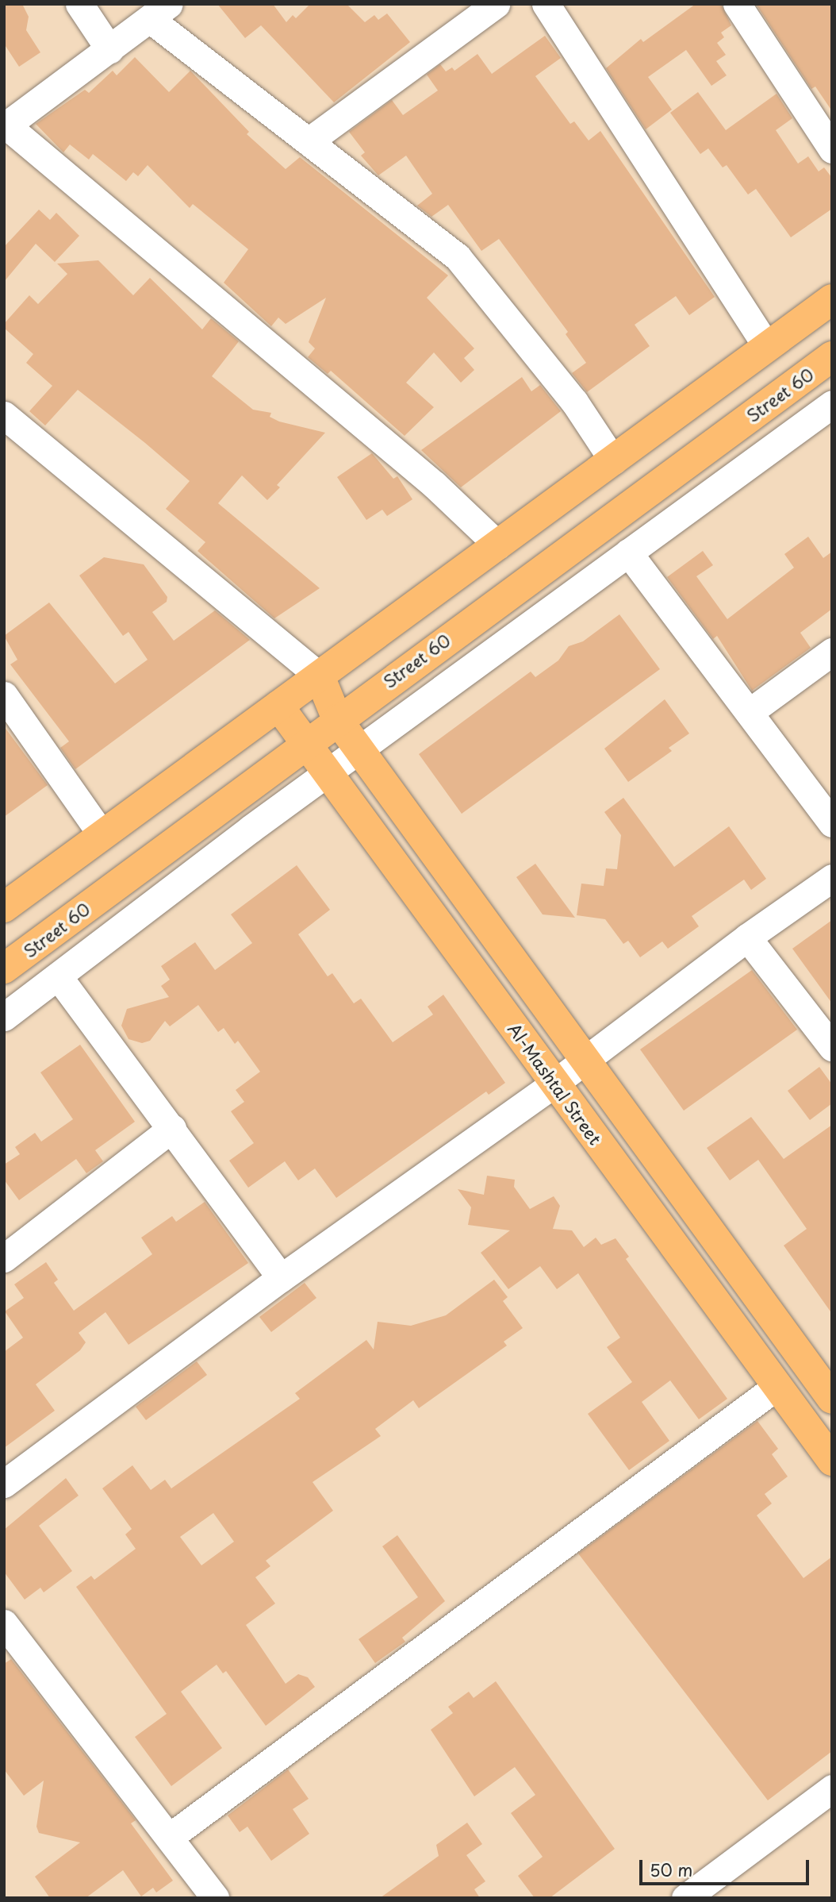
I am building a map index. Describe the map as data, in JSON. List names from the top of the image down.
{
  "streets": {
    "main road": ["Street 60", "Al-Mashtal Street"]
  },
  "crossings": [
    ["Street 60", "Al-Mashtal Street"]
  ],
  "scale_bar": "50 m"
}
